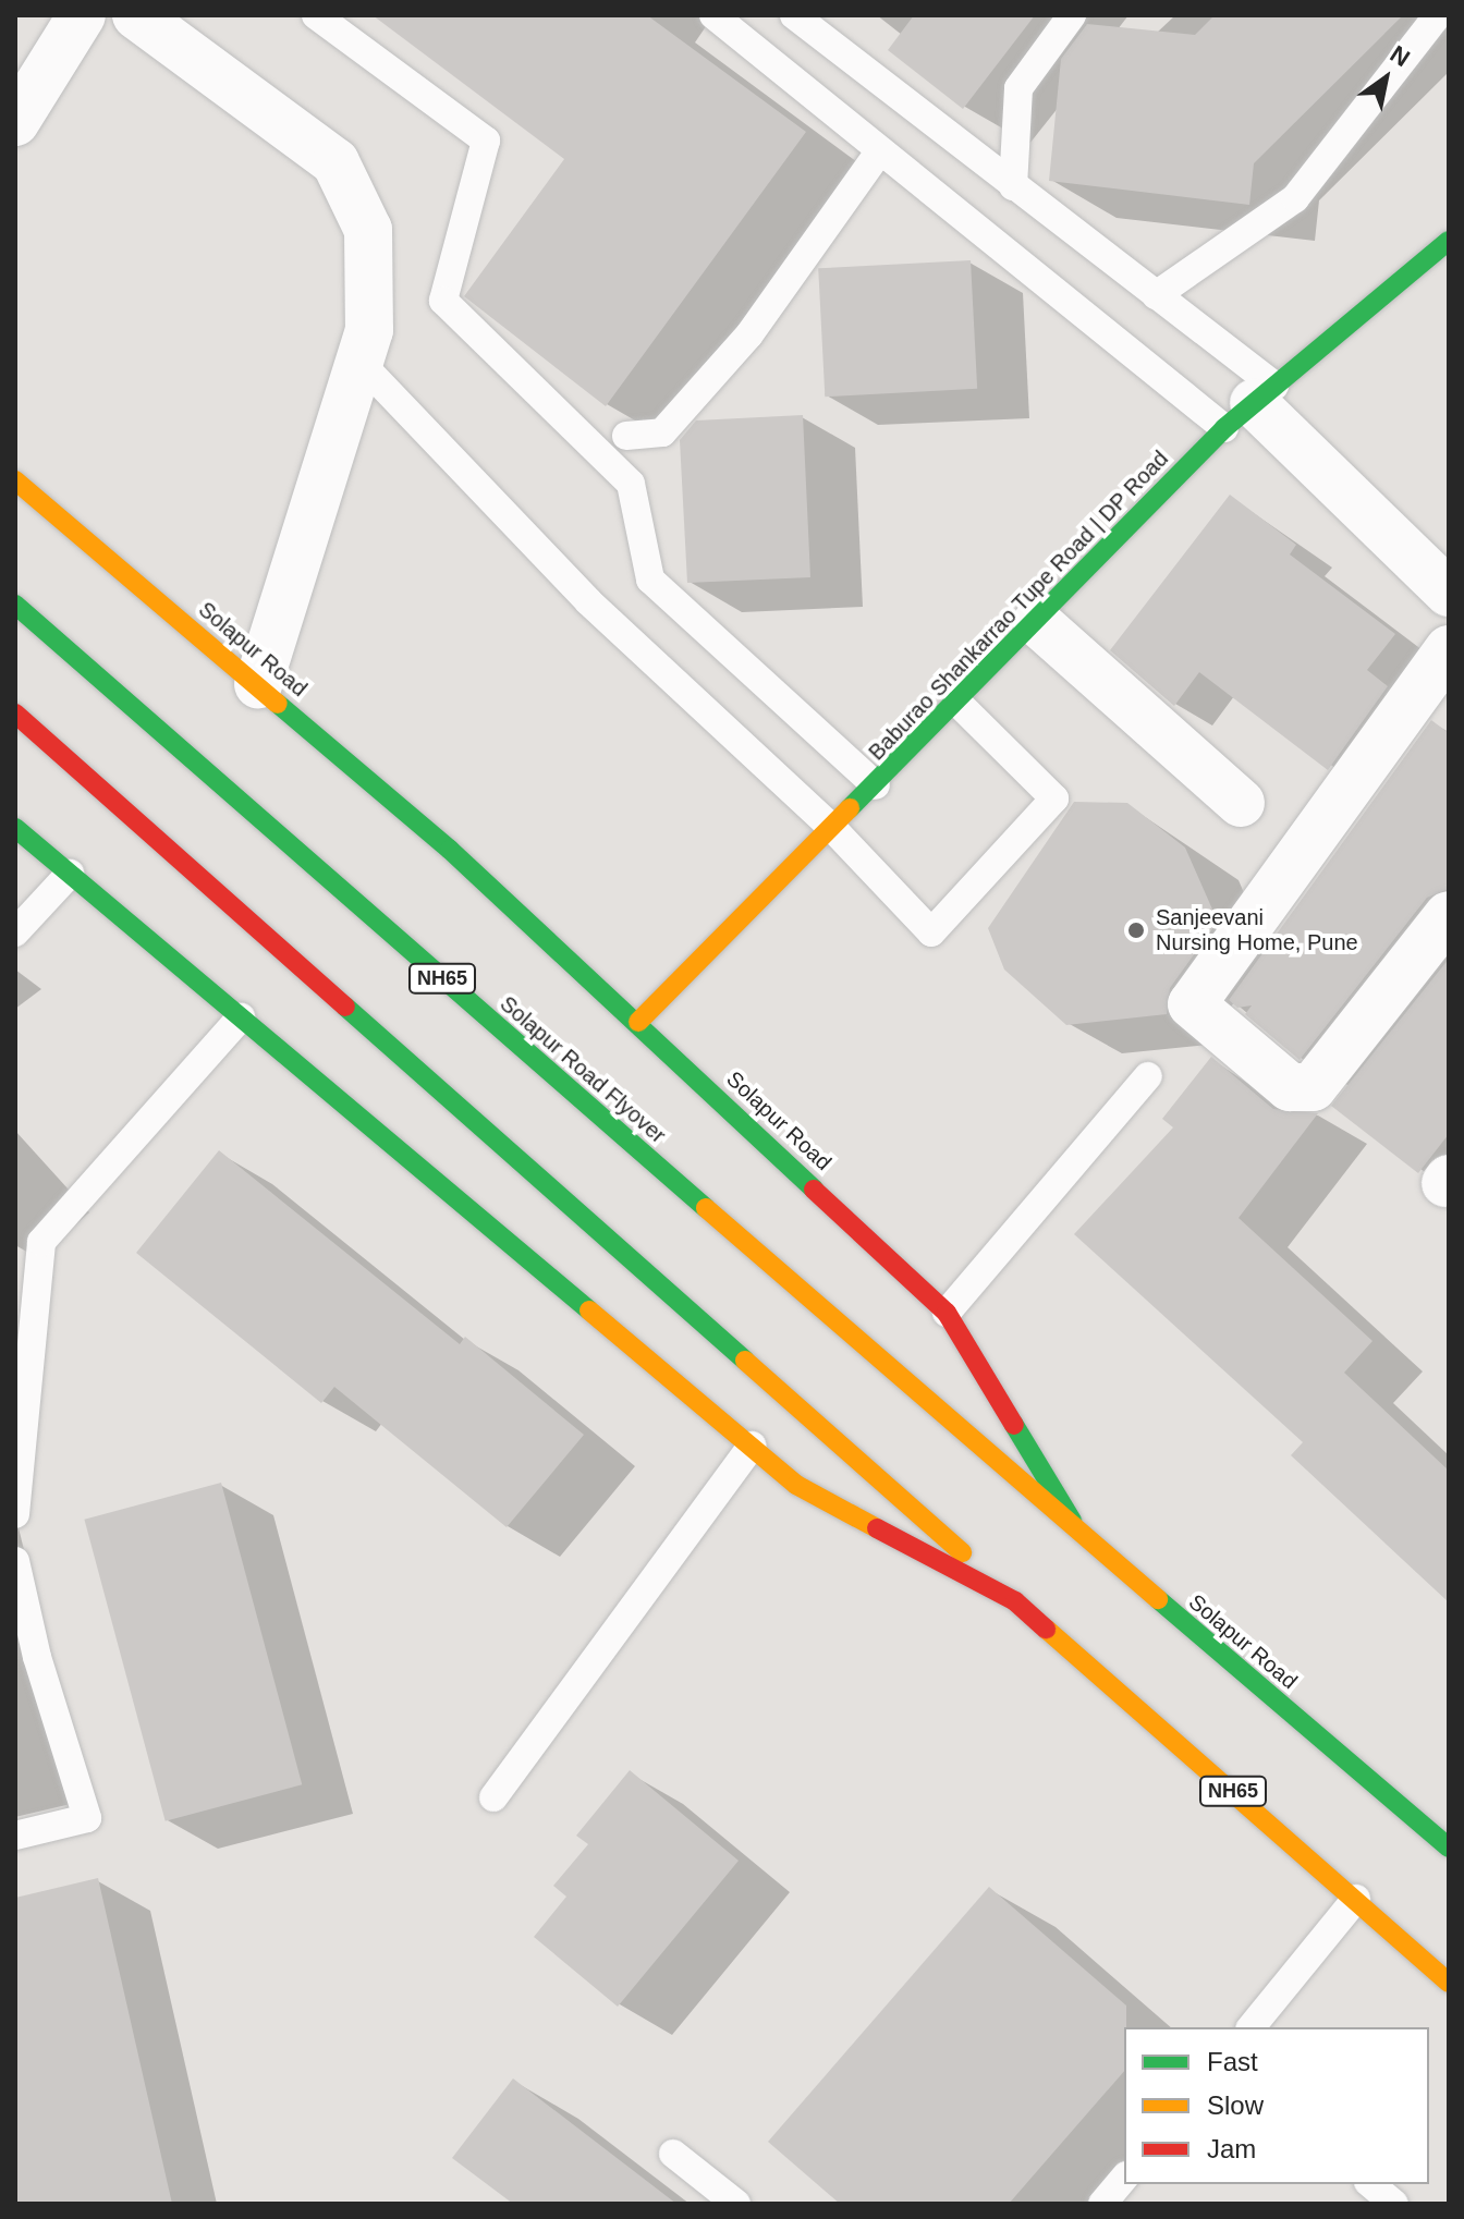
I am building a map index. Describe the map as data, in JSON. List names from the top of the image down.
{
  "streets": {
    "main road": [
      "Baburao Shankarrao Tupe Road | DP Road",
      "Solapur Road",
      "NH65",
      "Solapur Road Flyover"
    ]
  },
  "crossings": [
    ["Baburao Shankarrao Tupe Road | DP Road", "Solapur Road"],
    ["Solapur Road", "Solapur Road Flyover"]
  ],
  "places": ["Sanjeevani Nursing Home, Pune"],
  "legend": ["Fast", "Slow", "Jam"],
  "north": "top right"
}
